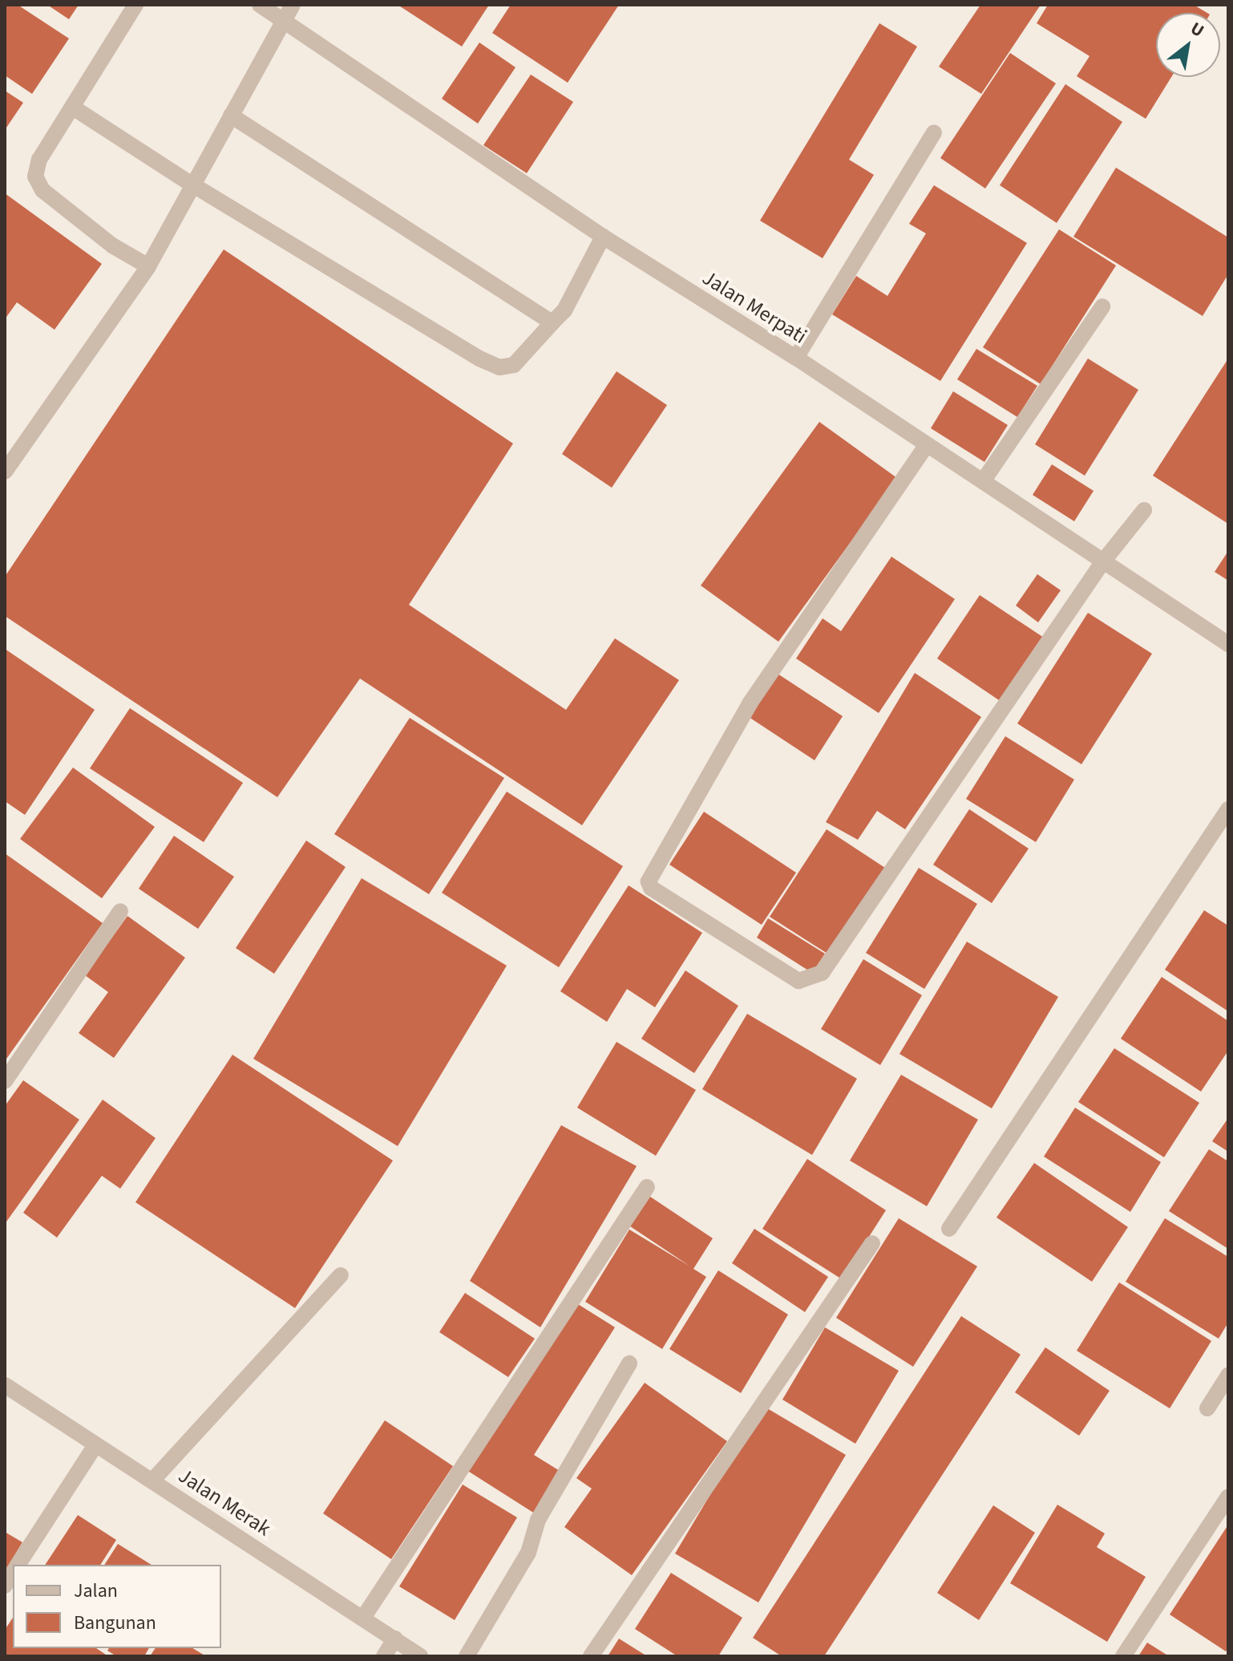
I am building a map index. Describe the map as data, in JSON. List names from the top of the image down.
{
  "streets": {
    "street": ["Jalan Merpati", "Jalan Merak"]
  },
  "legend": ["Jalan", "Bangunan"],
  "north": "top right"
}
